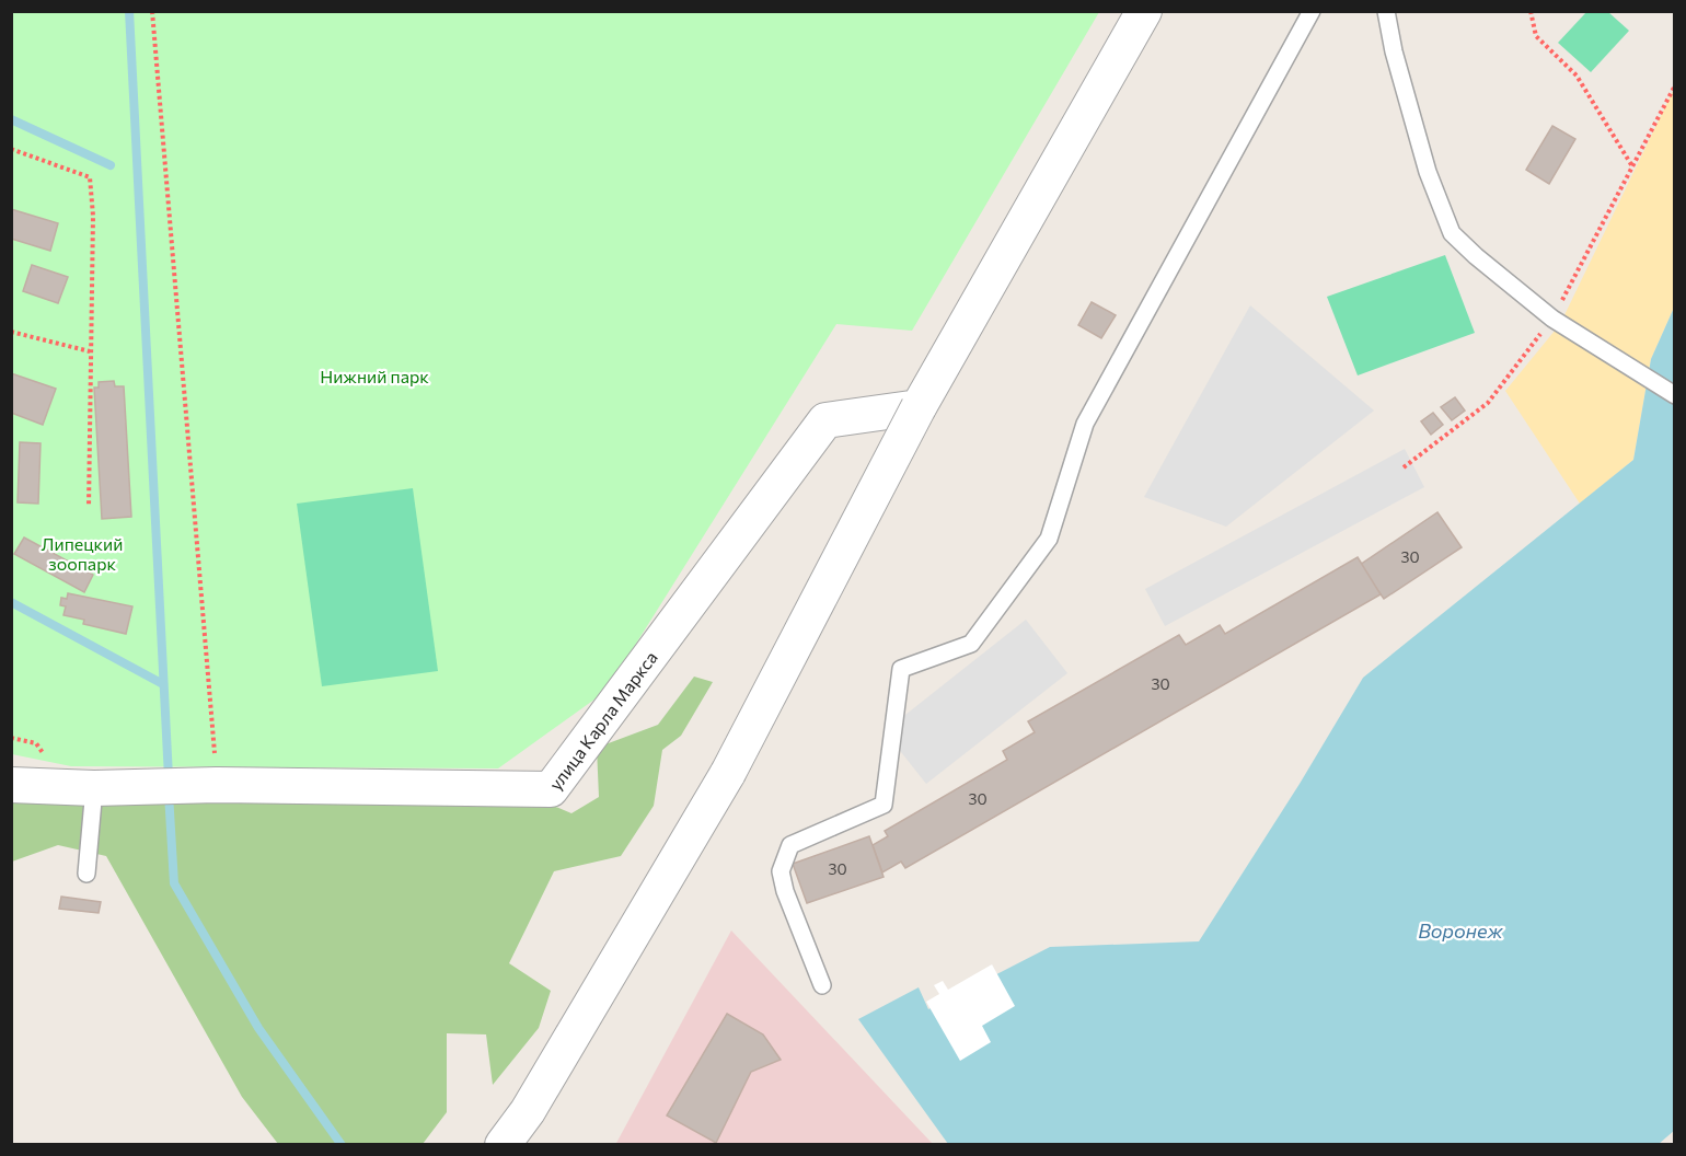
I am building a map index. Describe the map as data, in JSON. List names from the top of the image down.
{
  "streets": {
    "street": ["улица Карла Маркса"]
  },
  "water": ["Воронеж"],
  "parks": ["Нижний парк", "Липецкий зоопарк"],
  "house_numbers": [
    "30",
    "30",
    "30",
    "30"
  ]
}
